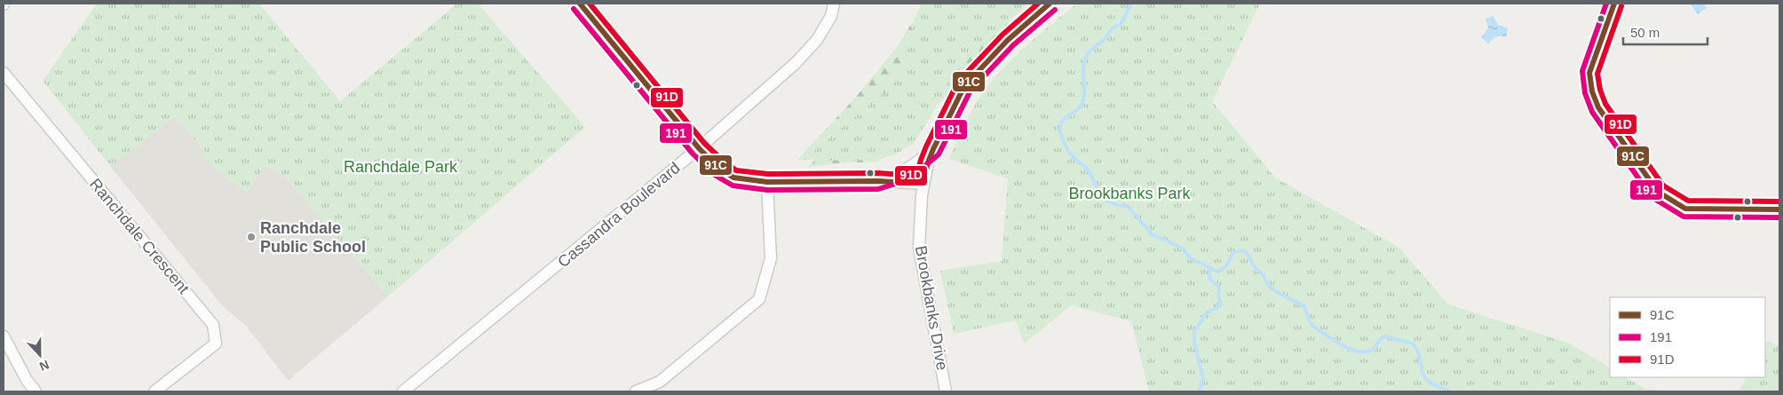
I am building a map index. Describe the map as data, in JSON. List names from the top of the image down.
{
  "streets": {
    "street": ["Cassandra Boulevard", "Ranchdale Crescent", "Brookbanks Drive"]
  },
  "parks": ["Ranchdale Park", "Brookbanks Park"],
  "places": ["Ranchdale Public School"],
  "lines": ["transit line 91C", "transit line 191", "transit line 91D"],
  "legend": ["91C", "191", "91D"],
  "scale_bar": "50 m",
  "north": "bottom"
}
